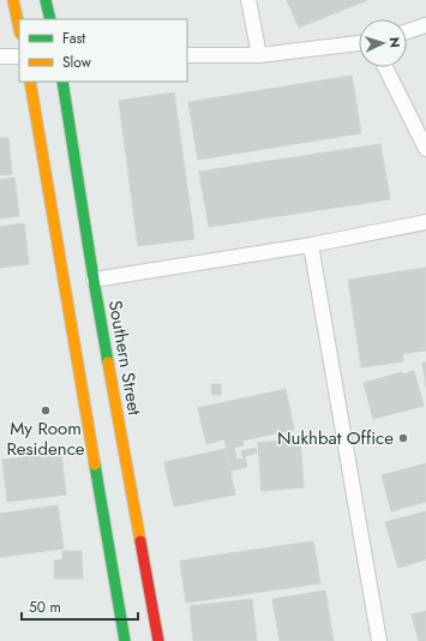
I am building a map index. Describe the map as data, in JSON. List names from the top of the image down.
{
  "streets": {
    "main road": ["Southern Street"]
  },
  "places": ["My Room Residence", "Nukhbat Office"],
  "legend": ["Fast", "Slow"],
  "scale_bar": "50 m",
  "north": "right"
}
